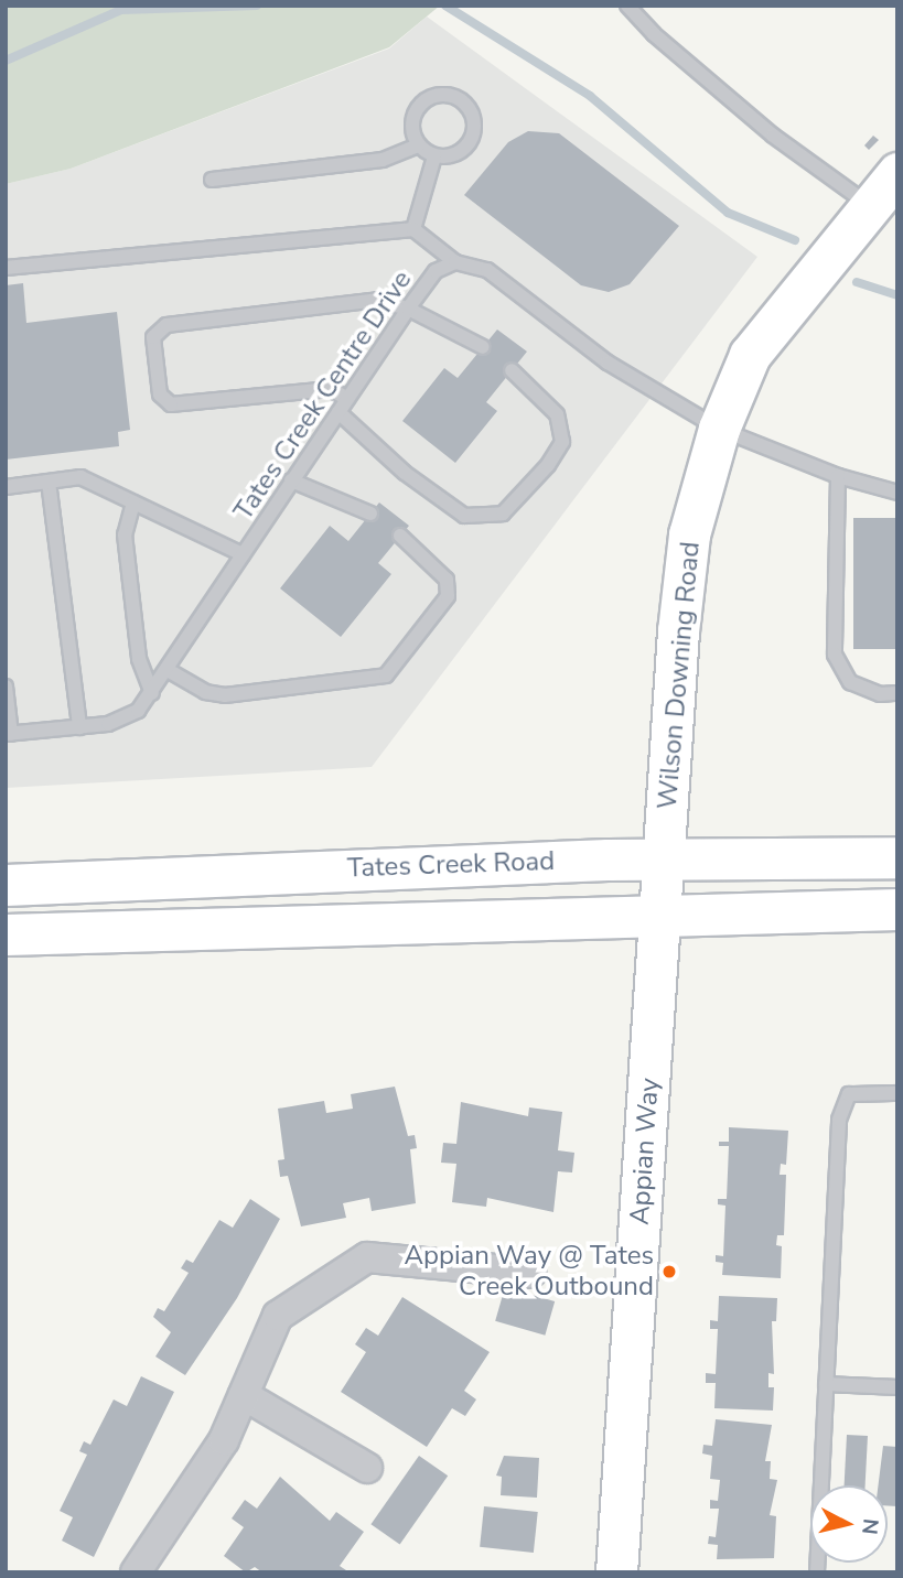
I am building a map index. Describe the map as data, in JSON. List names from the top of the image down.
{
  "streets": {
    "main road": ["Wilson Downing Road", "Tates Creek Road", "Appian Way"],
    "lane": ["Tates Creek Centre Drive"]
  },
  "crossings": [
    ["Wilson Downing Road", "Tates Creek Road"],
    ["Wilson Downing Road", "Appian Way"],
    ["Tates Creek Road", "Appian Way"]
  ],
  "places": ["Appian Way @ Tates Creek Outbound"],
  "north": "right"
}
